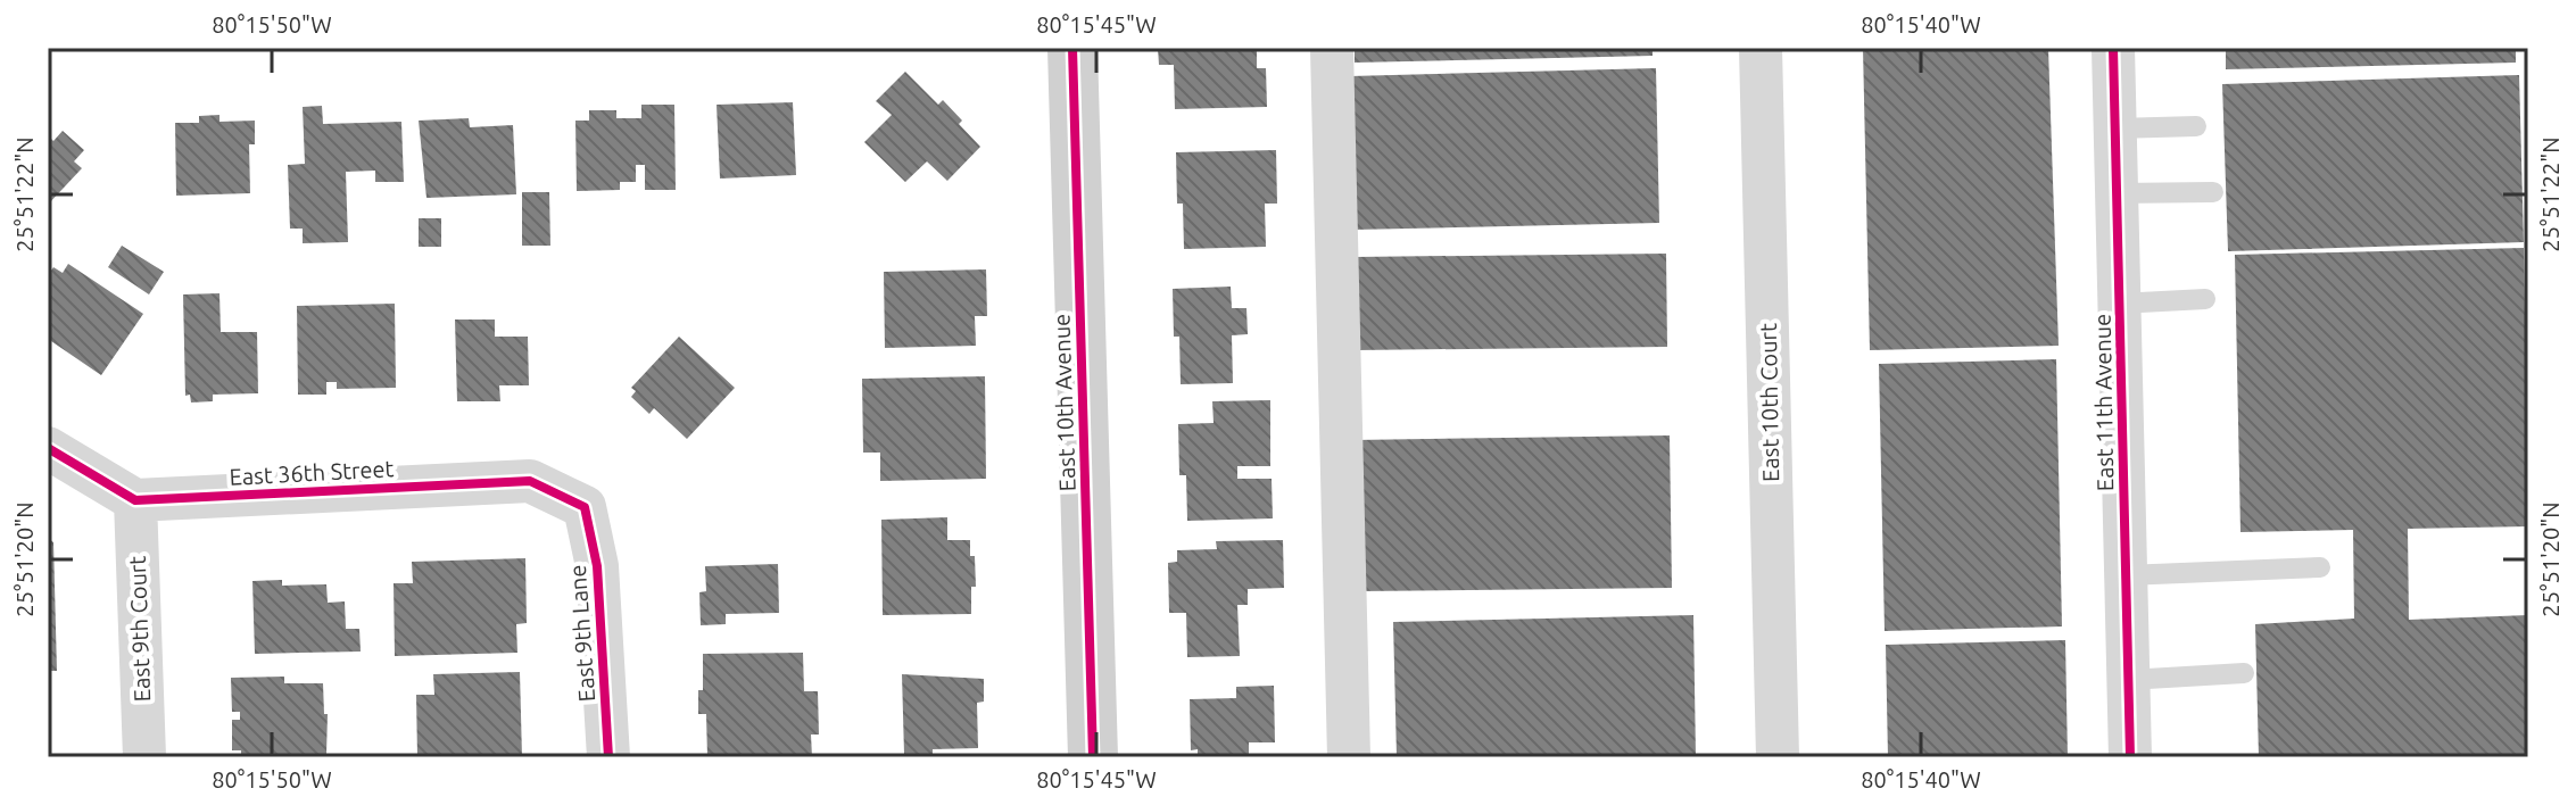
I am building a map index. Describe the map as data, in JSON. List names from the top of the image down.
{
  "streets": {
    "street": [
      "East 10th Avenue",
      "East 10th Court",
      "East 11th Avenue",
      "East 36th Street",
      "East 9th Court",
      "East 9th Lane"
    ]
  },
  "crossings": [
    ["East 36th Street", "East 9th Court"],
    ["East 36th Street", "East 9th Lane"]
  ],
  "coordinates": [
    "80°15'50\"W",
    "80°15'45\"W",
    "80°15'40\"W",
    "25°51'22\"N",
    "25°51'20\"N"
  ]
}
